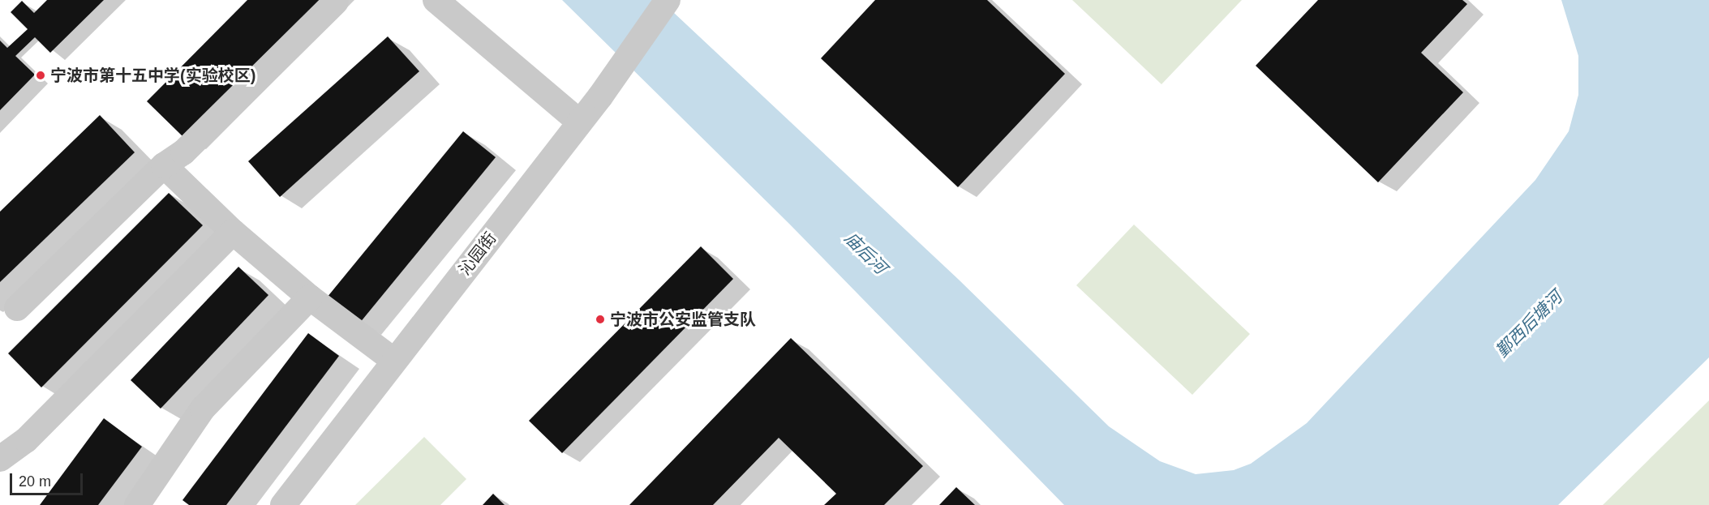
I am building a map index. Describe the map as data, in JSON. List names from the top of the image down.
{
  "streets": {
    "street": ["沁园街"]
  },
  "water": ["庙后河", "鄞西后塘河"],
  "places": ["宁波市第十五中学(实验校区)", "宁波市公安监管支队"],
  "scale_bar": "20 m"
}
